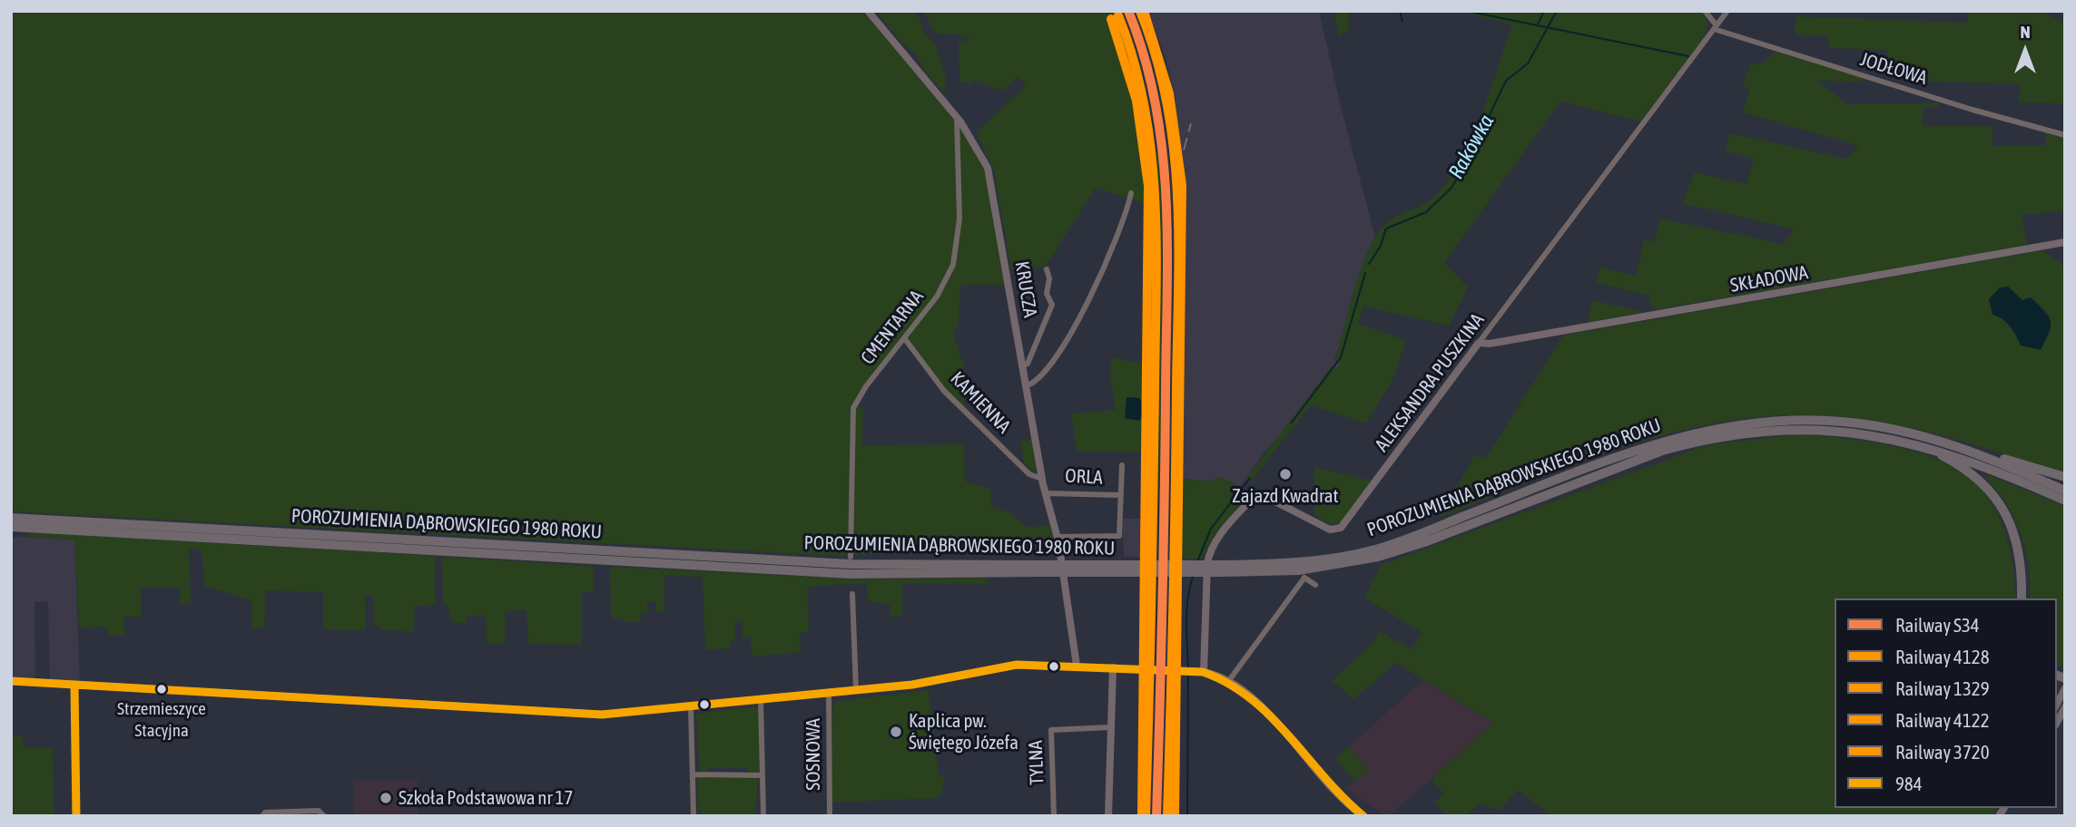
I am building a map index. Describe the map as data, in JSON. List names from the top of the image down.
{
  "streets": {
    "main road": ["POROZUMIENIA DĄBROWSKIEGO 1980 ROKU"],
    "street": [
      "JODŁOWA",
      "SKŁADOWA",
      "KRUCZA",
      "CMENTARNA",
      "ALEKSANDRA PUSZKINA",
      "KAMIENNA",
      "ORLA",
      "SOSNOWA",
      "TYLNA"
    ]
  },
  "crossings": [
    ["JODŁOWA", "ALEKSANDRA PUSZKINA"],
    ["SKŁADOWA", "ALEKSANDRA PUSZKINA"],
    ["KRUCZA", "CMENTARNA"],
    ["CMENTARNA", "KAMIENNA"]
  ],
  "water": ["Rakówka"],
  "places": [
    "Zajazd Kwadrat",
    "Strzemieszyce Stacyjna",
    "Kaplica pw. Świętego Józefa",
    "Szkoła Podstawowa nr 17"
  ],
  "lines": [
    "rail line S34",
    "rail line 1329",
    "rail line 4122",
    "rail line 4128",
    "rail line 3720",
    "transit line 984"
  ],
  "legend": [
    "Railway S34",
    "Railway 4128",
    "Railway 1329",
    "Railway 4122",
    "Railway 3720",
    "984"
  ],
  "north": "top"
}
